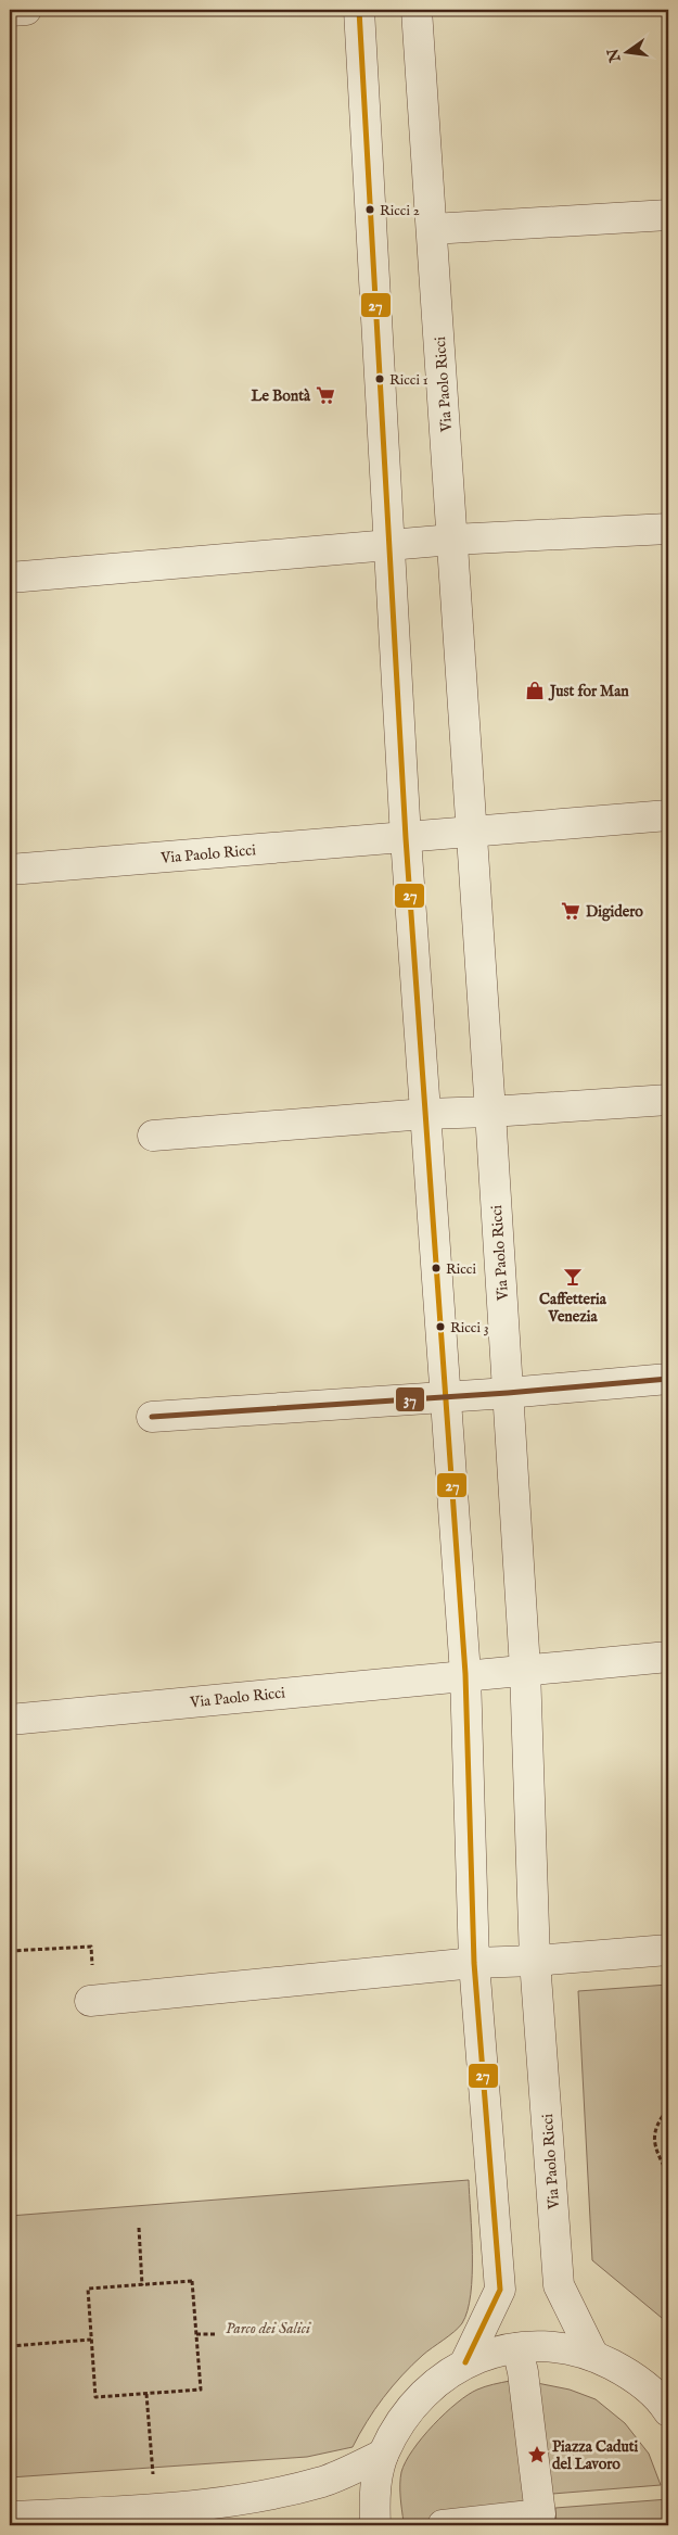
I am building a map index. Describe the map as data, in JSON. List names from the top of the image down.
{
  "streets": {
    "street": ["Via Paolo Ricci"]
  },
  "parks": ["Parco dei Salici"],
  "places": {
    "other": [
      "Ricci 2",
      "Ricci 1",
      "Ricci",
      "Ricci 3"
    ],
    "supermarket": ["Le Bontà", "Digidero"],
    "shop": ["Just for Man"],
    "bar": ["Caffetteria Venezia"],
    "place": ["Piazza Caduti del Lavoro"]
  },
  "lines": ["transit line 27", "transit line 37"],
  "north": "left"
}
